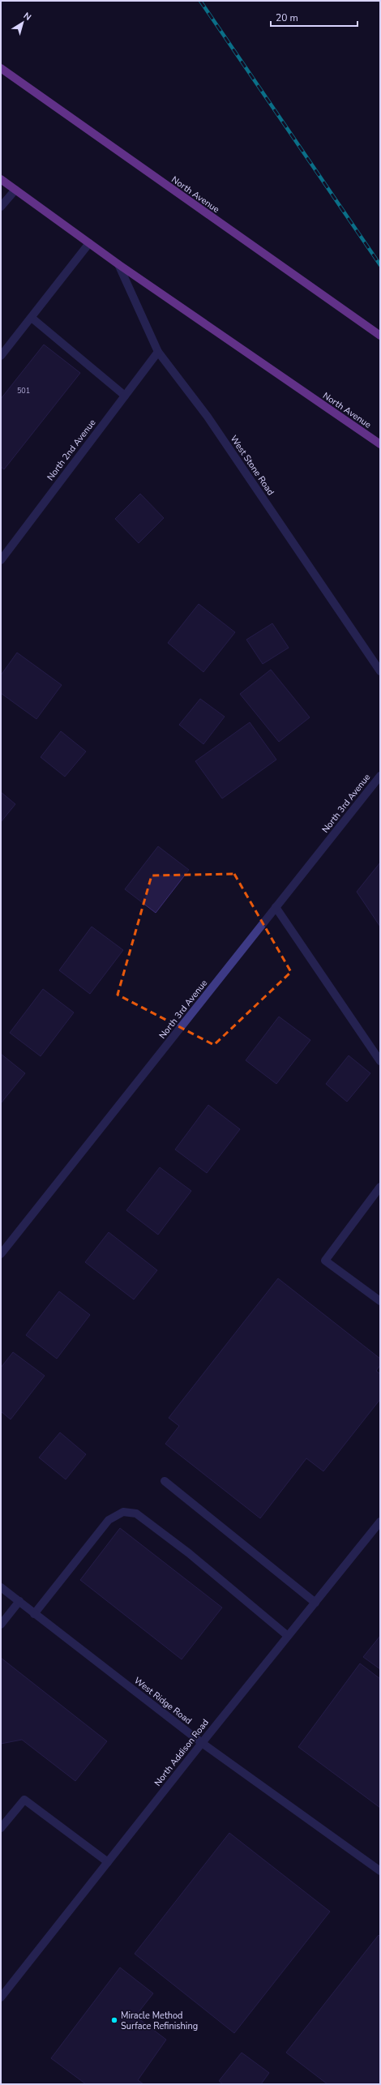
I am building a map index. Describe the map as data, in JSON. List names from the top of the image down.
{
  "streets": {
    "main road": ["North Avenue"],
    "street": [
      "North 2nd Avenue",
      "West Stone Road",
      "North 3rd Avenue",
      "West Ridge Road",
      "North Addison Road"
    ]
  },
  "crossings": [
    ["North Avenue", "West Stone Road"],
    ["North 2nd Avenue", "West Stone Road"],
    ["West Ridge Road", "North Addison Road"]
  ],
  "places": ["Miracle Method Surface Refinishing"],
  "house_numbers": ["501"],
  "scale_bar": "20 m",
  "north": "top right"
}
